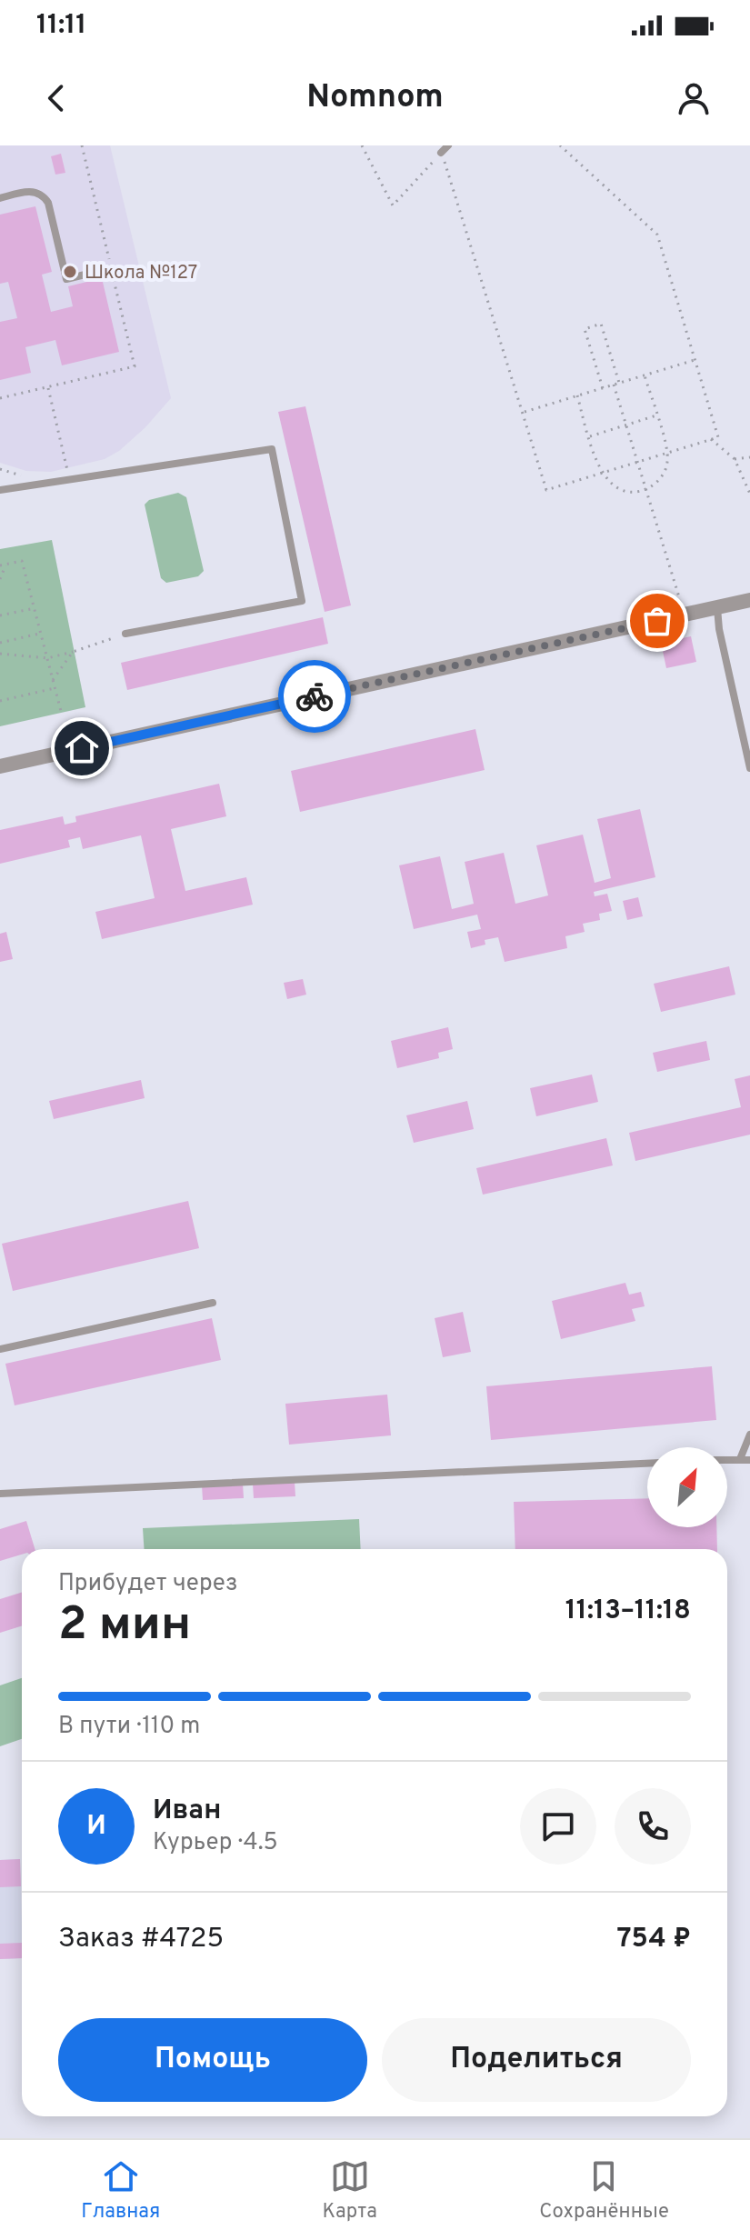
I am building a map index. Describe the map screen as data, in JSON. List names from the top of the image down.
{
  "places": ["Школа №127"],
  "north": "top right",
  "page": {
    "status": "11:11",
    "header": "Nomnom",
    "heading": ["2 мин", "Прибудет через", "11:13–11:18"],
    "panel": [
      "Иван",
      "Курьер · 4.5",
      "Заказ #4725",
      "754 ₽"
    ],
    "bar": "В пути · 110 m",
    "round": "И",
    "buttons": ["Помощь", "Поделиться"],
    "tabs": ["Главная", "Карта", "Сохранённые"]
  }
}
